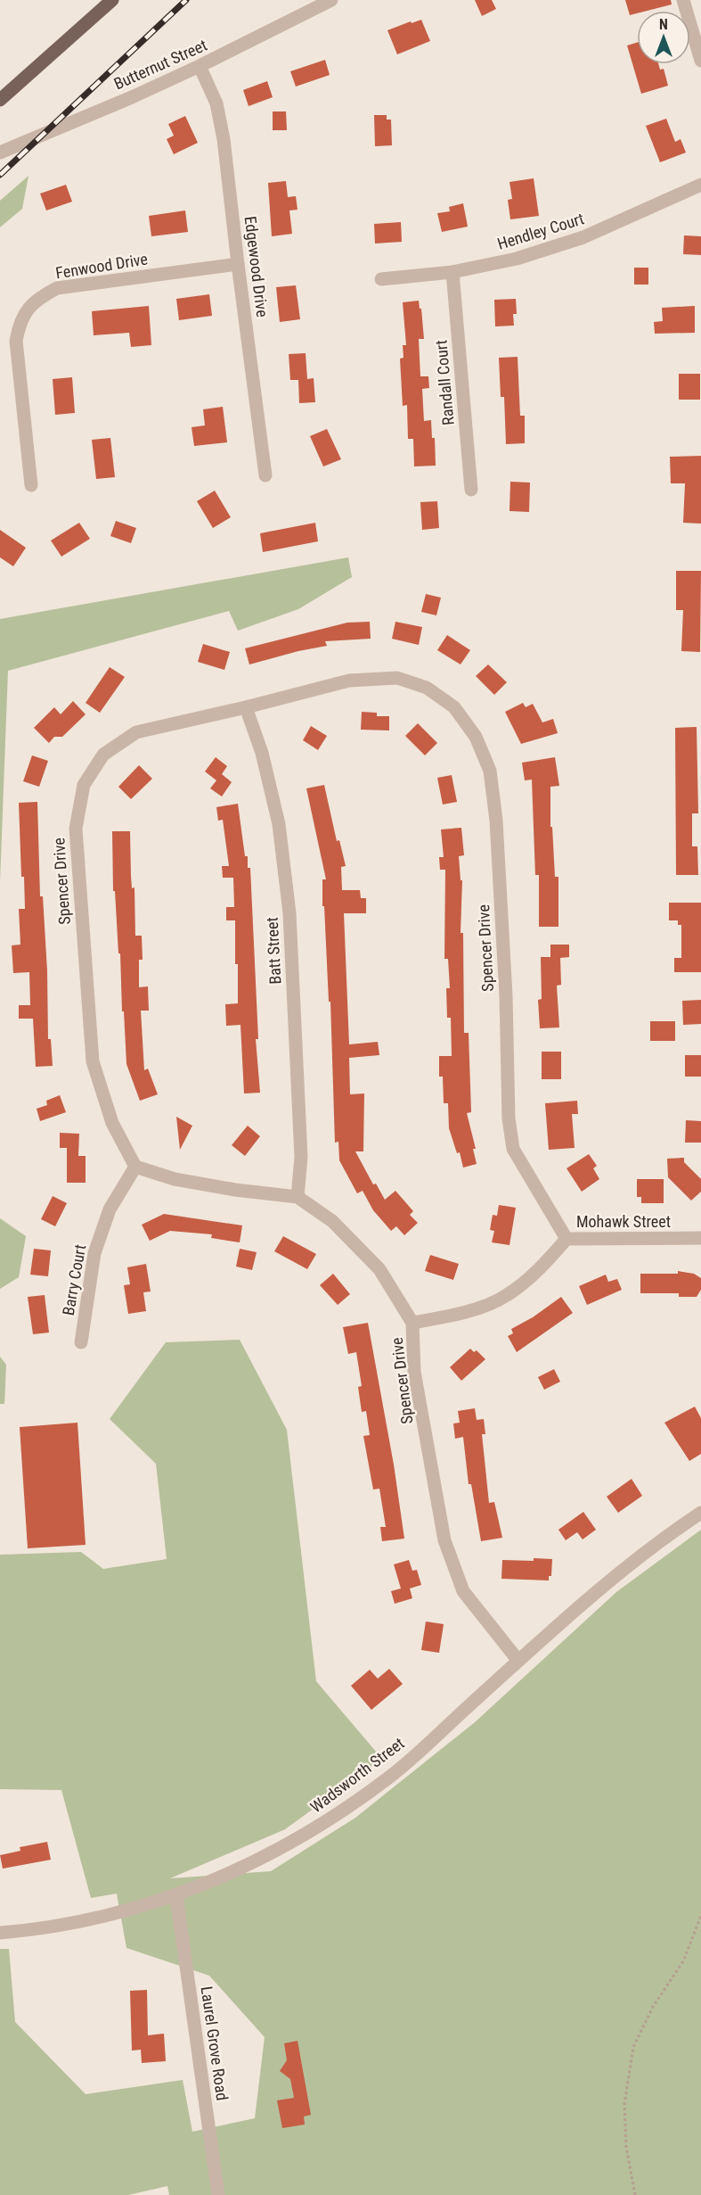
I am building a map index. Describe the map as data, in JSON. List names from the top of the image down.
{
  "streets": {
    "street": [
      "Butternut Street",
      "Hendley Court",
      "Fenwood Drive",
      "Edgewood Drive",
      "Randall Court",
      "Spencer Drive",
      "Batt Street",
      "Mohawk Street",
      "Barry Court",
      "Wadsworth Street",
      "Laurel Grove Road"
    ]
  },
  "crossings": [
    ["Butternut Street", "Edgewood Drive"],
    ["Hendley Court", "Randall Court"],
    ["Fenwood Drive", "Edgewood Drive"],
    ["Spencer Drive", "Batt Street"],
    ["Spencer Drive", "Mohawk Street"],
    ["Spencer Drive", "Barry Court"],
    ["Spencer Drive", "Wadsworth Street"],
    ["Wadsworth Street", "Laurel Grove Road"]
  ],
  "north": "top"
}
